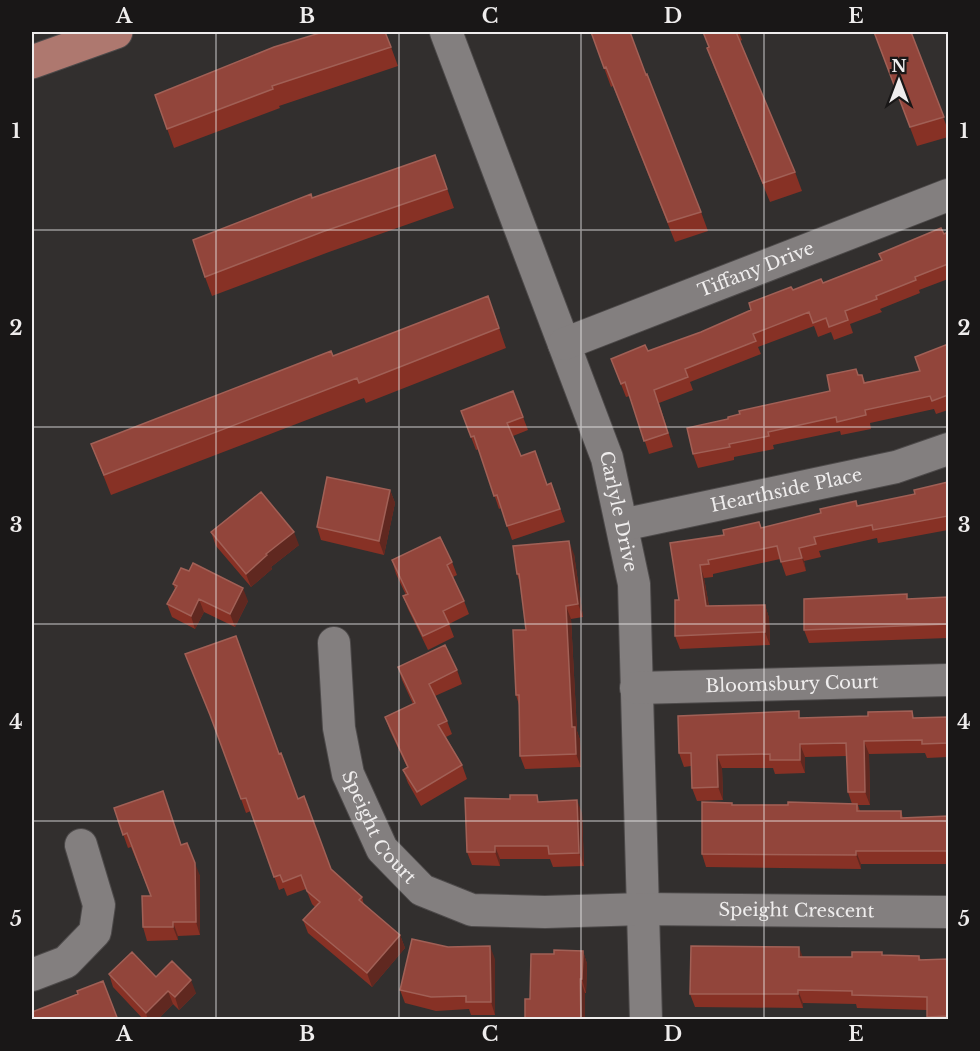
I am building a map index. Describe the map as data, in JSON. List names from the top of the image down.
{
  "streets": {
    "street": [
      "Tiffany Drive",
      "Hearthside Place",
      "Carlyle Drive",
      "Bloomsbury Court",
      "Speight Court",
      "Speight Crescent"
    ]
  },
  "crossings": [
    ["Tiffany Drive", "Carlyle Drive"],
    ["Hearthside Place", "Carlyle Drive"],
    ["Carlyle Drive", "Bloomsbury Court"],
    ["Carlyle Drive", "Speight Court"],
    ["Carlyle Drive", "Speight Crescent"],
    ["Speight Court", "Speight Crescent"]
  ],
  "north": "top",
  "grid": {
    "columns": [
      "A",
      "B",
      "C",
      "D",
      "E"
    ],
    "rows": [
      "1",
      "2",
      "3",
      "4",
      "5"
    ]
  }
}
